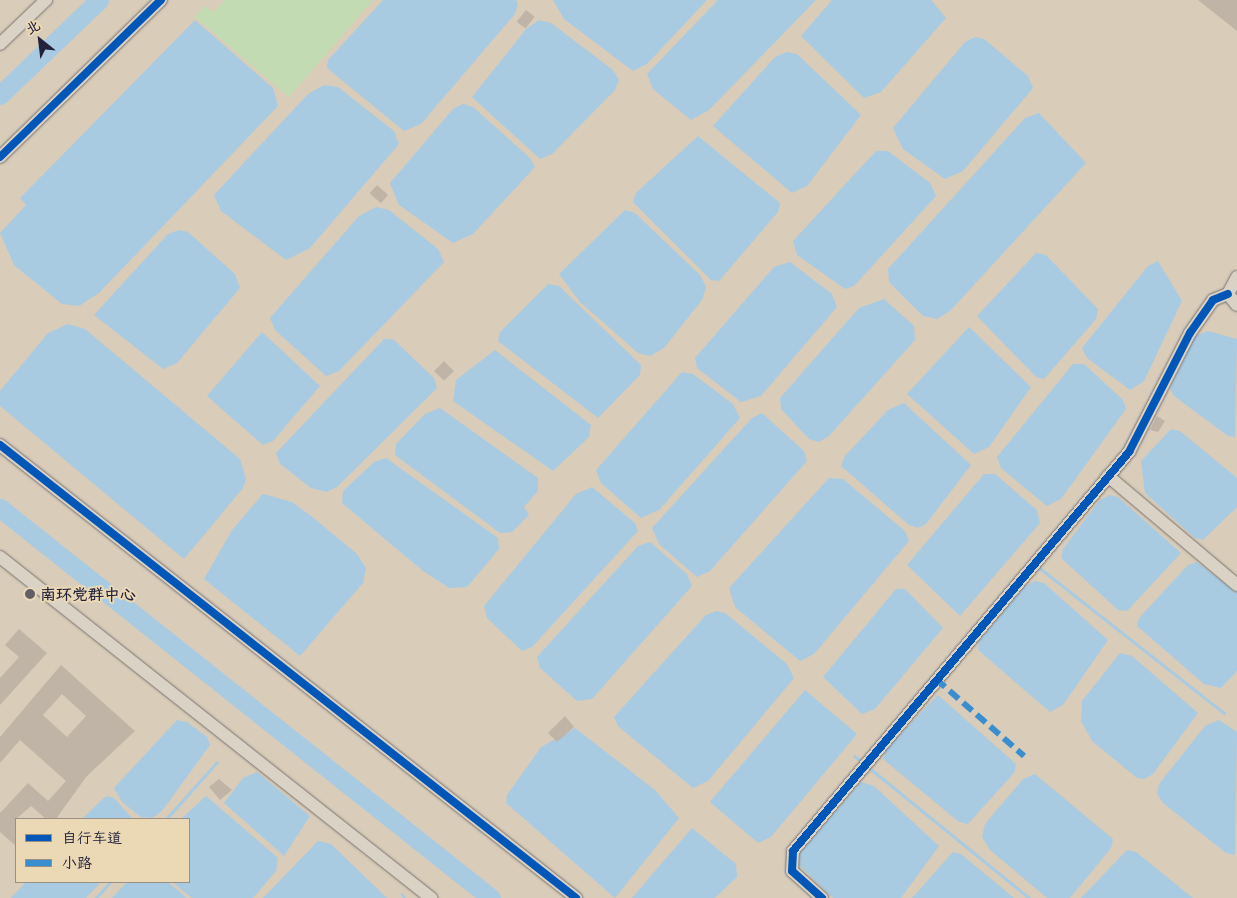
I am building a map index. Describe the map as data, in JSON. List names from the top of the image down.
{
  "places": ["南环党群中心"],
  "legend": ["自行车道", "小路"],
  "north": "top left"
}
